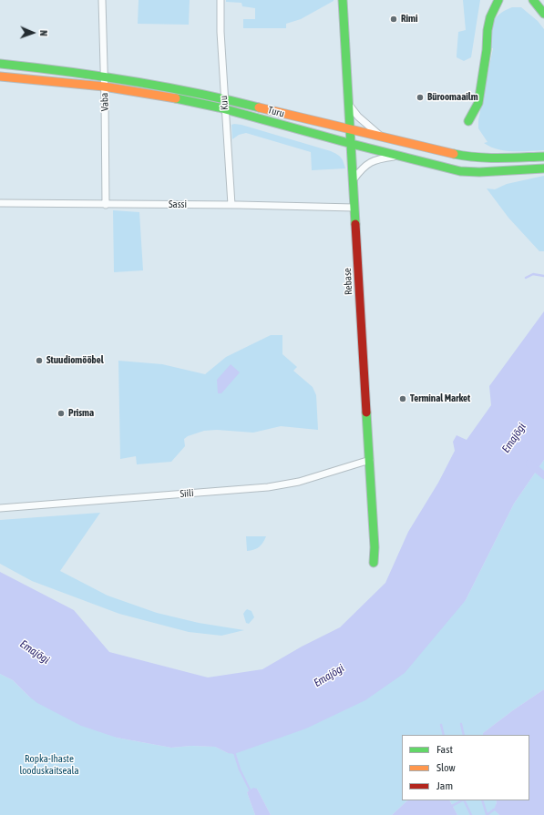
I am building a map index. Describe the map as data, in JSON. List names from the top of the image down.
{
  "streets": {
    "main road": ["Turu", "Rebase"],
    "street": [
      "Vaba",
      "Kuu",
      "Sassi",
      "Siili"
    ]
  },
  "crossings": [
    ["Vaba", "Turu"],
    ["Vaba", "Sassi"],
    ["Kuu", "Turu"],
    ["Kuu", "Sassi"],
    ["Turu", "Rebase"],
    ["Sassi", "Rebase"],
    ["Rebase", "Siili"]
  ],
  "water": ["Emajõgi"],
  "parks": ["Ropka-Ihaste looduskaitseala"],
  "places": [
    "Rimi",
    "Büroomaailm",
    "Stuudiomööbel",
    "Terminal Market",
    "Prisma"
  ],
  "legend": ["Fast", "Slow", "Jam"],
  "north": "right"
}
